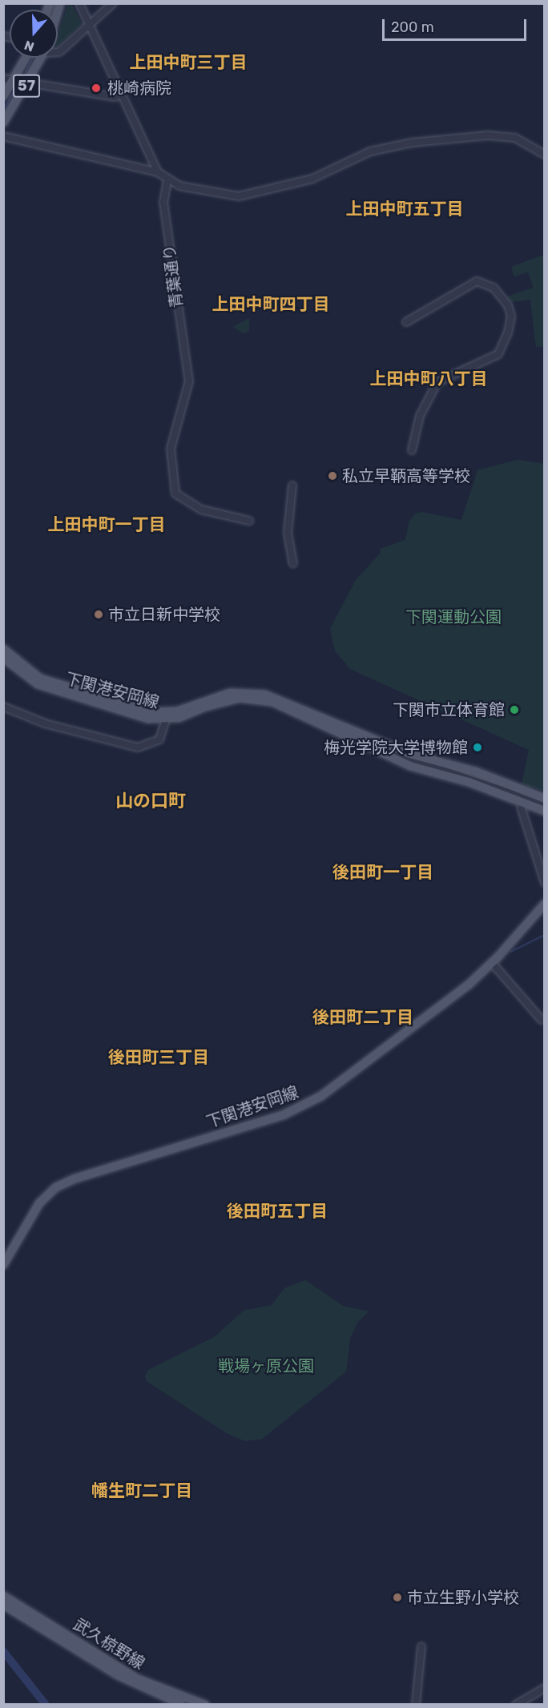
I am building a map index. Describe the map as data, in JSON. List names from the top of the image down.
{
  "streets": {
    "main road": ["57", "下関港安岡線", "武久椋野線"],
    "street": ["青葉通り"]
  },
  "districts": [
    "上田中町三丁目",
    "上田中町五丁目",
    "上田中町四丁目",
    "上田中町八丁目",
    "上田中町一丁目",
    "山の口町",
    "後田町一丁目",
    "後田町二丁目",
    "後田町三丁目",
    "後田町五丁目",
    "幡生町二丁目"
  ],
  "parks": ["下関運動公園", "戦場ヶ原公園"],
  "places": [
    "桃崎病院",
    "私立早鞆高等学校",
    "市立日新中学校",
    "下関市立体育館",
    "梅光学院大学博物館",
    "市立生野小学校"
  ],
  "scale_bar": "200 m",
  "north": "bottom"
}
